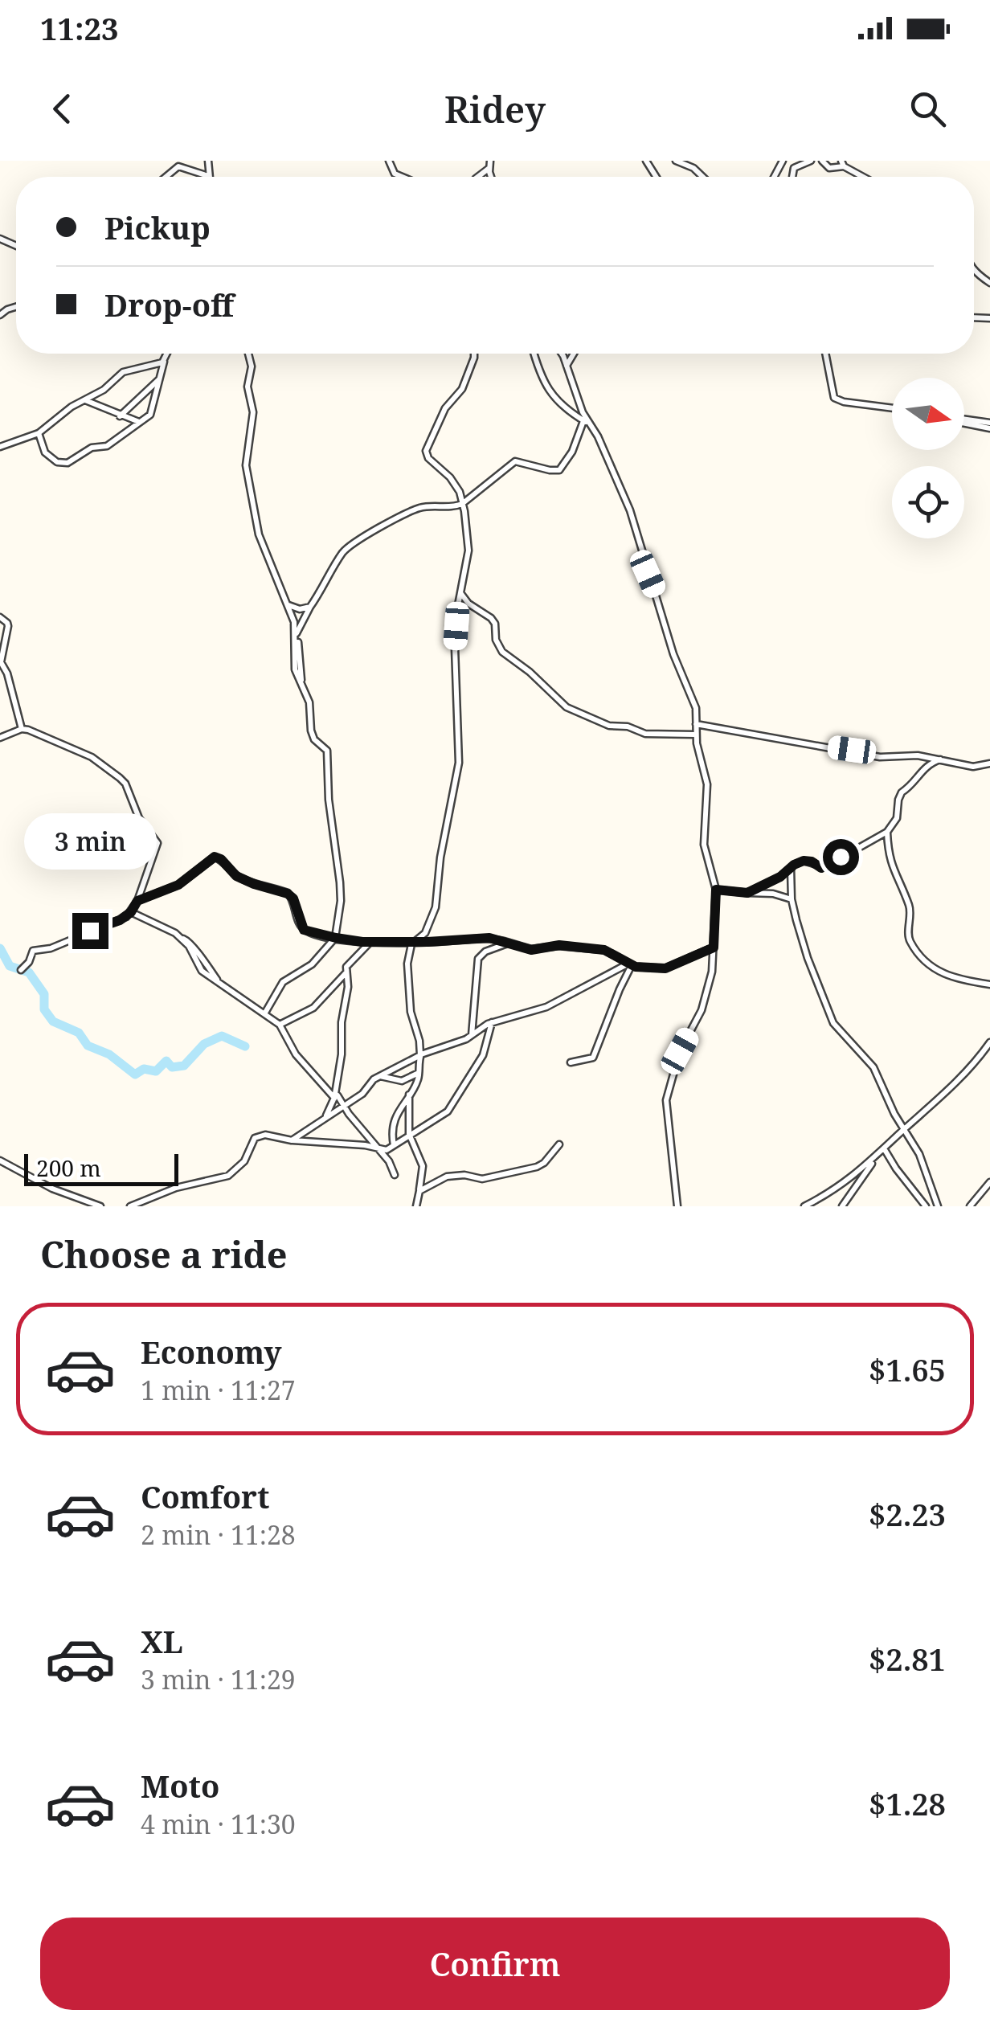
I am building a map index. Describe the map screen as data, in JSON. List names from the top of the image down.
{
  "scale_bar": "200 m",
  "north": "right",
  "page": {
    "status": "11:23",
    "header": "Ridey",
    "banner": ["Pickup", "Drop-off"],
    "bubble": "3 min",
    "scale": "200 m",
    "heading": "Choose a ride",
    "list": [
      {
        "name": "Economy",
        "note": "1 min · 11:27",
        "value": "$1.65"
      },
      {
        "name": "Comfort",
        "note": "2 min · 11:28",
        "value": "$2.23"
      },
      {
        "name": "XL",
        "note": "3 min · 11:29",
        "value": "$2.81"
      },
      {
        "name": "Moto",
        "note": "4 min · 11:30",
        "value": "$1.28"
      }
    ],
    "buttons": "Confirm"
  }
}
